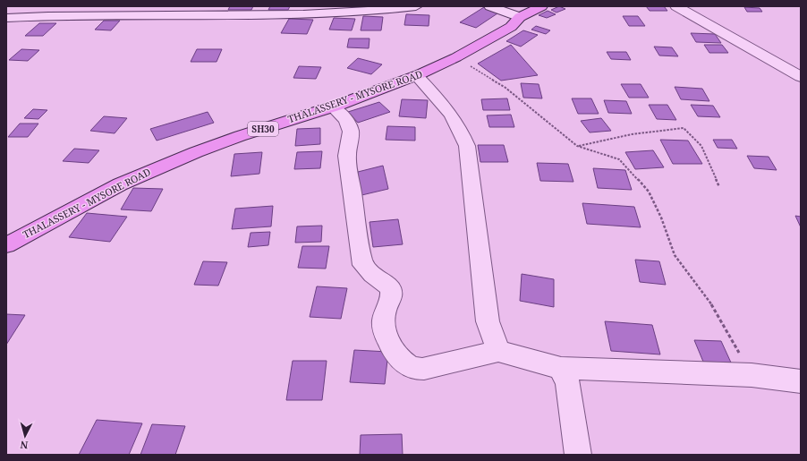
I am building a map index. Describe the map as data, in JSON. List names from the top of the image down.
{
  "streets": {
    "main road": ["THALASSERY - MYSORE ROAD", "SH30"]
  },
  "north": "bottom"
}
